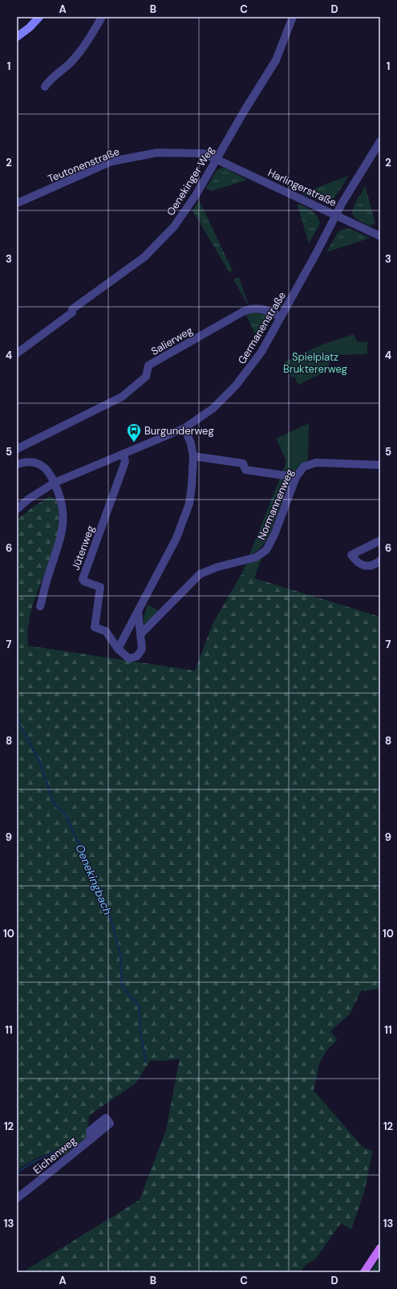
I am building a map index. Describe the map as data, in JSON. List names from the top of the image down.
{
  "streets": {
    "street": [
      "Teutonenstraße",
      "Oenekinger Weg",
      "Harlingerstraße",
      "Germanenstraße",
      "Salierweg",
      "Normannenweg",
      "Jütenweg",
      "Eichenweg"
    ]
  },
  "crossings": [
    ["Teutonenstraße", "Oenekinger Weg"],
    ["Teutonenstraße", "Harlingerstraße"],
    ["Oenekinger Weg", "Harlingerstraße"],
    ["Harlingerstraße", "Germanenstraße"],
    ["Germanenstraße", "Salierweg"],
    ["Germanenstraße", "Jütenweg"]
  ],
  "water": ["Oenekingbach"],
  "parks": ["Spielplatz Bruktererweg"],
  "places": {
    "bus stop": ["Burgunderweg"]
  },
  "grid": {
    "columns": [
      "A",
      "B",
      "C",
      "D"
    ],
    "rows": [
      "1",
      "2",
      "3",
      "4",
      "5",
      "6",
      "7",
      "8",
      "9",
      "10",
      "11",
      "12",
      "13"
    ]
  }
}
